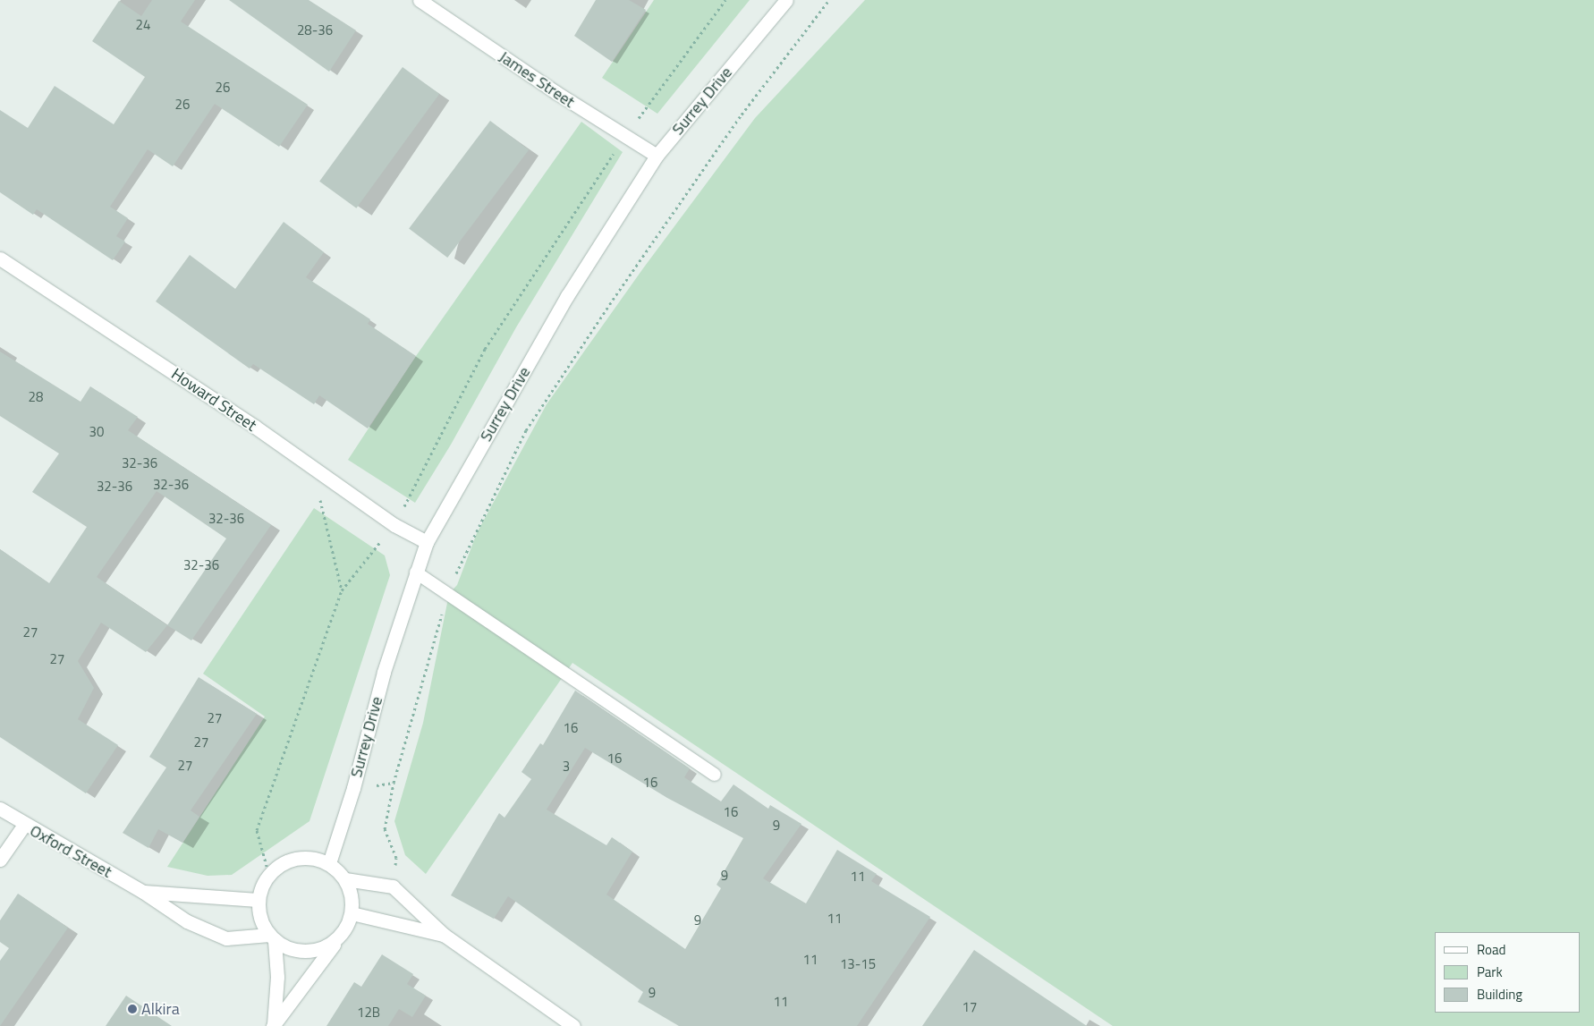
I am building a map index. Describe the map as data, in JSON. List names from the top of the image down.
{
  "streets": {
    "street": [
      "James Street",
      "Surrey Drive",
      "Howard Street",
      "Oxford Street"
    ]
  },
  "crossings": [
    ["James Street", "Surrey Drive"],
    ["Surrey Drive", "Howard Street"],
    ["Surrey Drive", "Oxford Street"]
  ],
  "places": ["Alkira"],
  "house_numbers": [
    "24",
    "28-36",
    "26",
    "26",
    "28",
    "30",
    "32-36",
    "32-36",
    "32-36",
    "32-36",
    "32-36",
    "27",
    "27",
    "27",
    "16",
    "27",
    "16",
    "27",
    "3",
    "16",
    "16",
    "9",
    "9",
    "11",
    "11",
    "9",
    "11",
    "13-15",
    "9",
    "11",
    "17",
    "12B"
  ],
  "legend": ["Road", "Park", "Building"]
}
